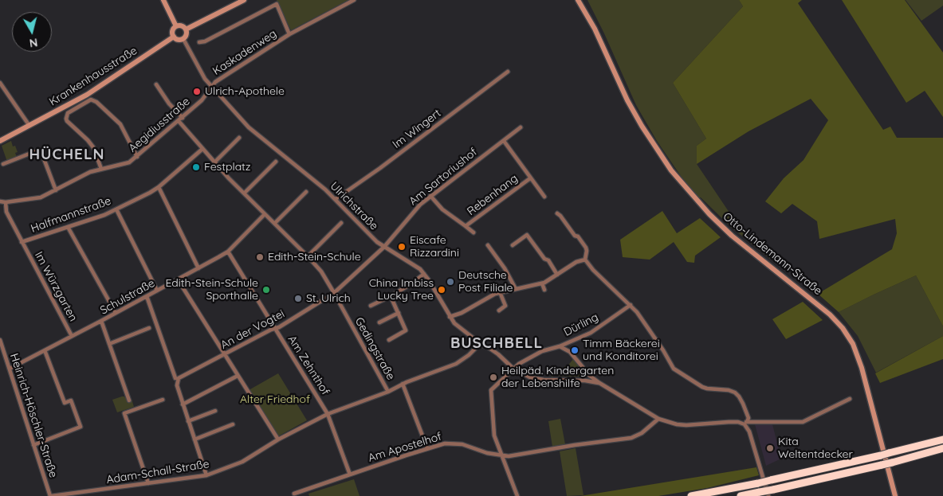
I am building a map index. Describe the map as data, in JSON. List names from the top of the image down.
{
  "streets": {
    "street": [
      "Kaskadenweg",
      "Krankenhausstraße",
      "Aegidiusstraße",
      "Im Wingert",
      "Am Sartoriushof",
      "Rebenhang",
      "Ulrichstraße",
      "Halfmannstraße",
      "Otto-Lindemann-Straße",
      "Im Würzgarten",
      "Schulstraße",
      "Dürling",
      "An der Vogtei",
      "Gedingstraße",
      "Am Zehnthof",
      "Heinrich-Höschler-Straße",
      "Am Apostelhof",
      "Adam-Schall-Straße"
    ]
  },
  "crossings": [
    ["Kaskadenweg", "Aegidiusstraße"],
    ["Kaskadenweg", "Ulrichstraße"],
    ["Krankenhausstraße", "Ulrichstraße"],
    ["Aegidiusstraße", "Ulrichstraße"],
    ["Aegidiusstraße", "Im Würzgarten"],
    ["Aegidiusstraße", "Gedingstraße"],
    ["Im Wingert", "Ulrichstraße"],
    ["Am Sartoriushof", "Rebenhang"],
    ["Am Sartoriushof", "Ulrichstraße"],
    ["Am Sartoriushof", "An der Vogtei"],
    ["Ulrichstraße", "An der Vogtei"],
    ["Ulrichstraße", "Adam-Schall-Straße"],
    ["Halfmannstraße", "Im Würzgarten"],
    ["Halfmannstraße", "Gedingstraße"],
    ["Im Würzgarten", "Schulstraße"],
    ["Schulstraße", "Gedingstraße"],
    ["Schulstraße", "Am Zehnthof"],
    ["Schulstraße", "Heinrich-Höschler-Straße"],
    ["An der Vogtei", "Gedingstraße"],
    ["An der Vogtei", "Am Zehnthof"],
    ["An der Vogtei", "Adam-Schall-Straße"],
    ["Gedingstraße", "Adam-Schall-Straße"],
    ["Am Zehnthof", "Am Apostelhof"],
    ["Am Zehnthof", "Adam-Schall-Straße"],
    ["Heinrich-Höschler-Straße", "Adam-Schall-Straße"]
  ],
  "districts": ["HÜCHELN", "BUSCHBELL"],
  "parks": ["Alter Friedhof"],
  "places": [
    "Ulrich-Apothele",
    "Festplatz",
    "Eiscafe Rizzardini",
    "Edith-Stein-Schule",
    "Deutsche Post Filiale",
    "Edith-Stein-Schule Sporthalle",
    "China Imbiss Lucky Tree",
    "St. Ulrich",
    "Timm Bäckerei und Konditorei",
    "Heilpäd. Kindergarten der Lebenshilfe",
    "Kita Weltentdecker"
  ],
  "north": "bottom"
}
